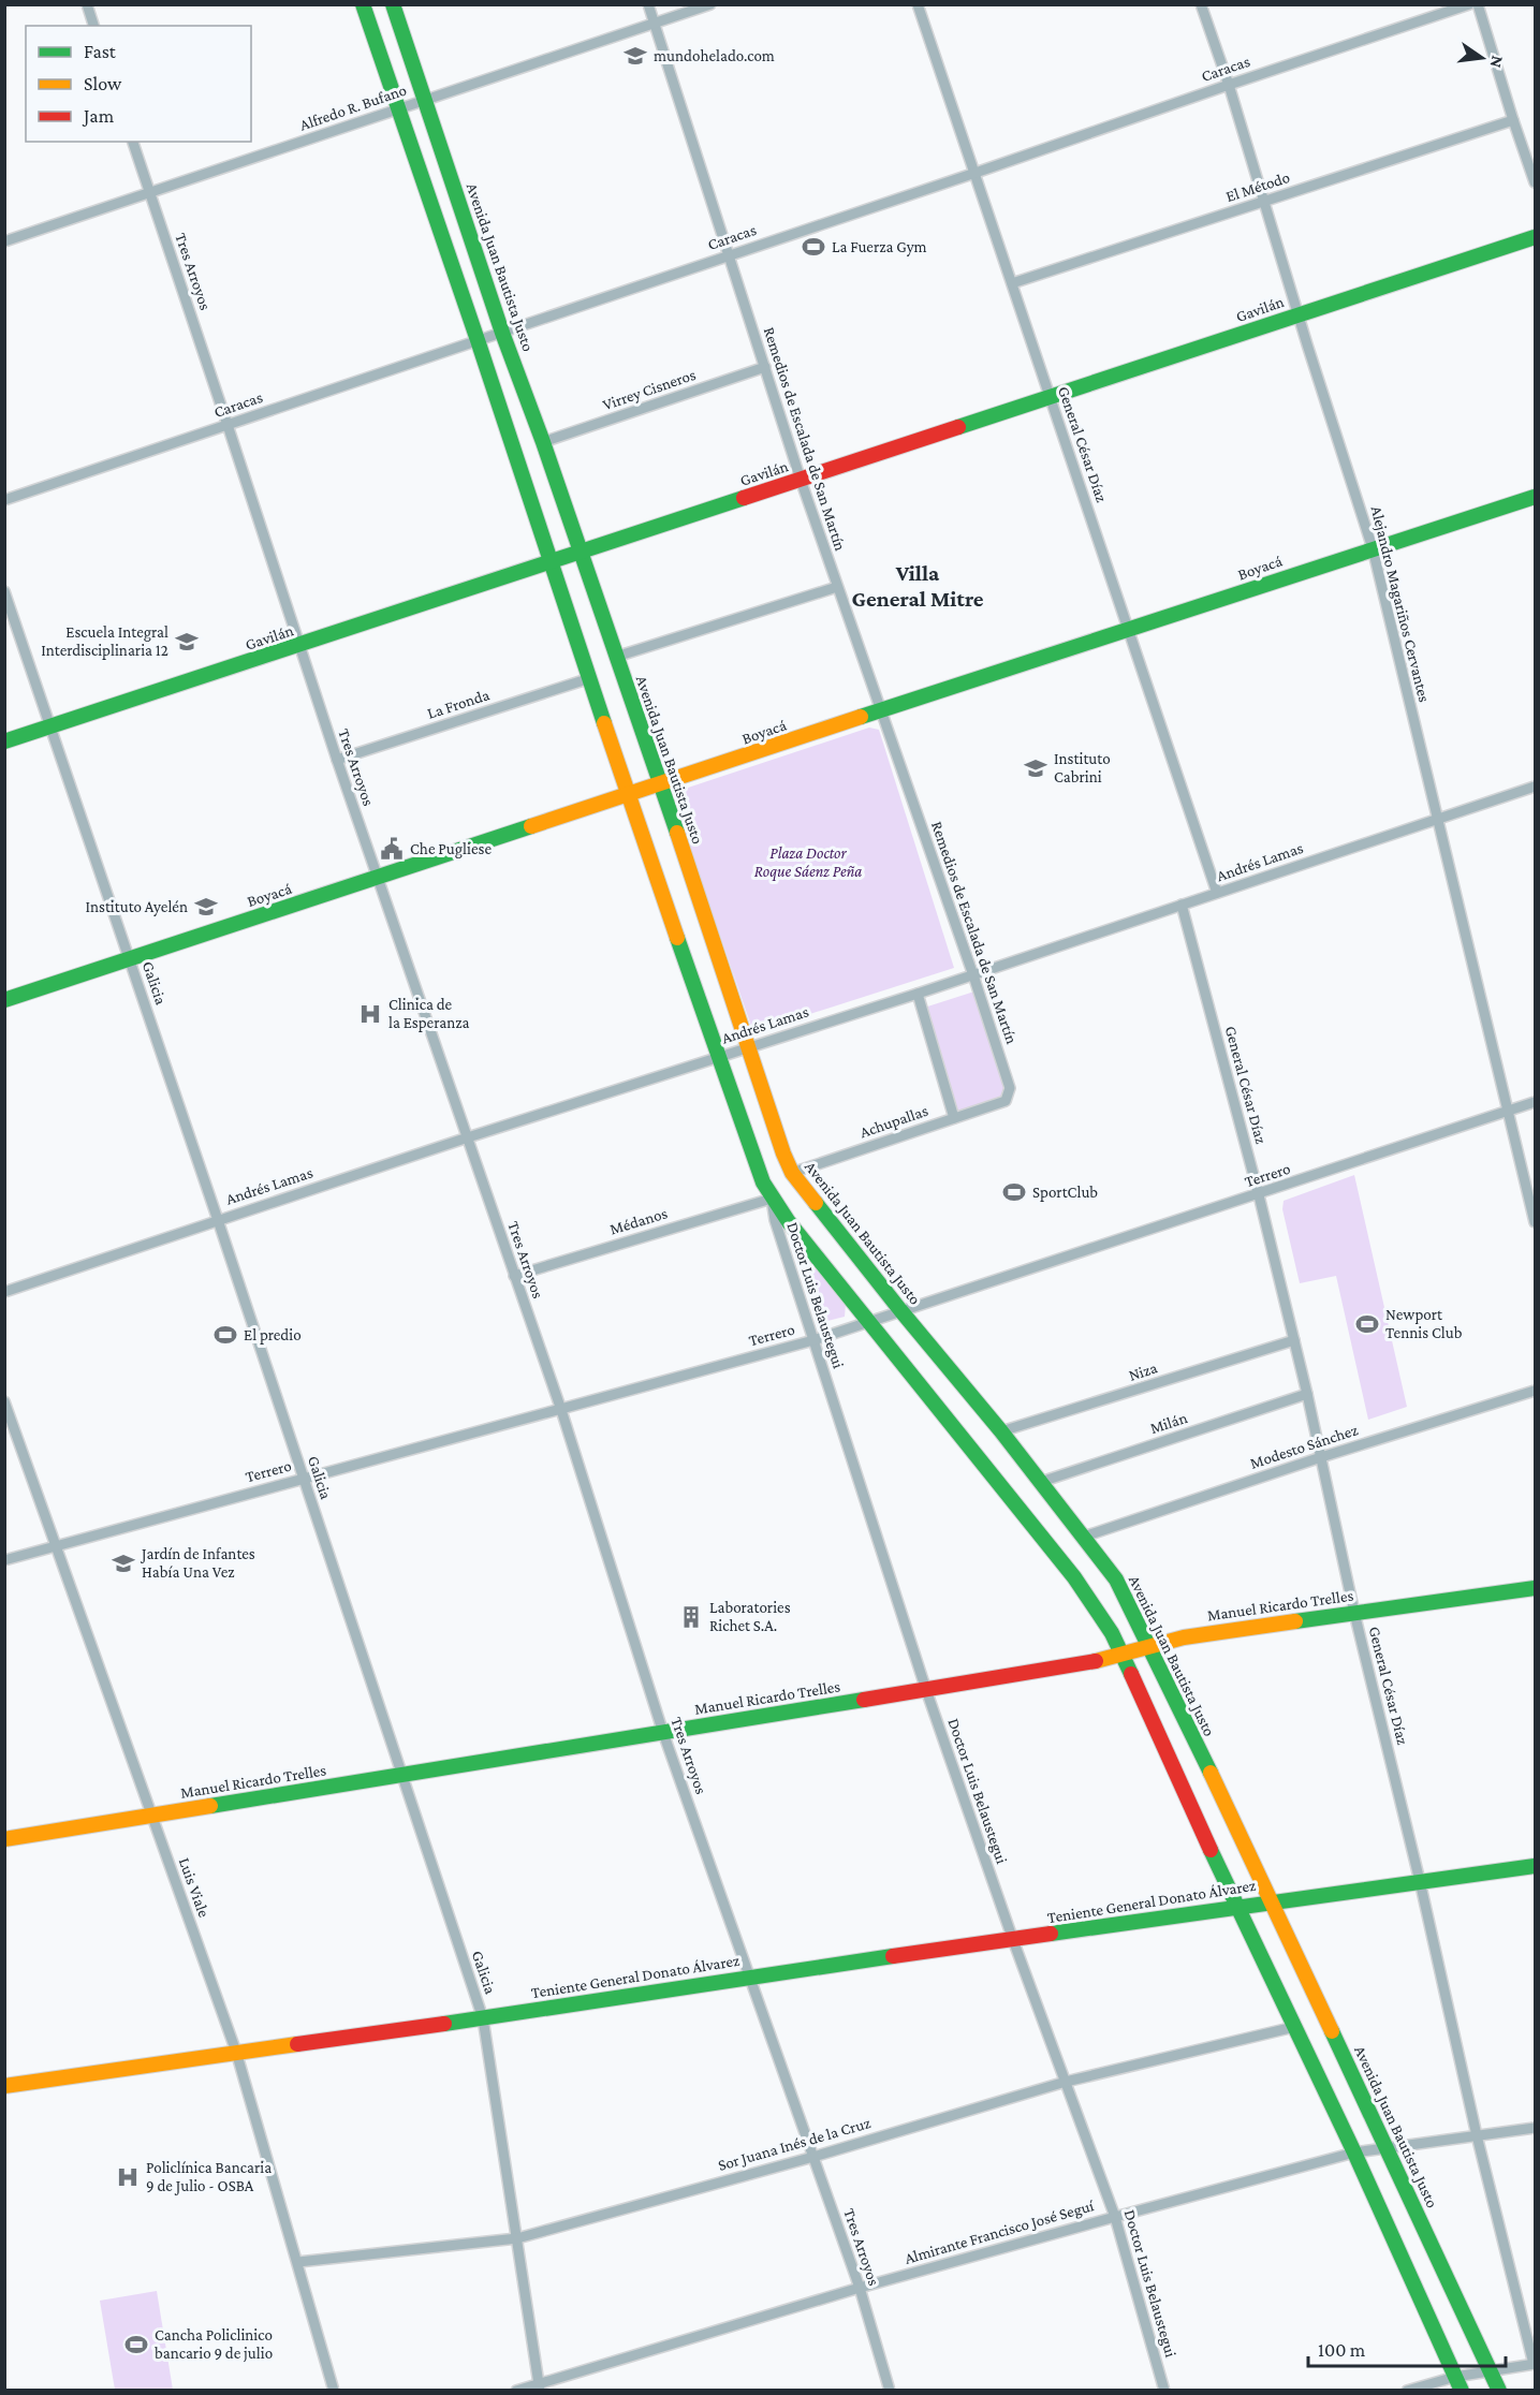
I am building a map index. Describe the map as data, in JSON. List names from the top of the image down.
{
  "streets": {
    "street": [
      "Caracas",
      "Alfredo R. Bufano",
      "El Método",
      "Avenida Juan Bautista Justo",
      "Tres Arroyos",
      "Gavilán",
      "Virrey Cisneros",
      "Remedios de Escalada de San Martín",
      "General César Díaz",
      "Boyacá",
      "Alejandro Magariños Cervantes",
      "La Fronda",
      "Andrés Lamas",
      "Galicia",
      "Achupallas",
      "Terrero",
      "Médanos",
      "Doctor Luis Belaustegui",
      "Niza",
      "Milán",
      "Modesto Sánchez",
      "Manuel Ricardo Trelles",
      "Luis Viale",
      "Teniente General Donato Álvarez",
      "Sor Juana Inés de la Cruz",
      "Almirante Francisco José Seguí"
    ]
  },
  "crossings": [
    ["Caracas", "Avenida Juan Bautista Justo"],
    ["Caracas", "Tres Arroyos"],
    ["Caracas", "Remedios de Escalada de San Martín"],
    ["Caracas", "General César Díaz"],
    ["Caracas", "Alejandro Magariños Cervantes"],
    ["Alfredo R. Bufano", "Avenida Juan Bautista Justo"],
    ["Alfredo R. Bufano", "Tres Arroyos"],
    ["Alfredo R. Bufano", "Remedios de Escalada de San Martín"],
    ["El Método", "General César Díaz"],
    ["El Método", "Alejandro Magariños Cervantes"],
    ["Avenida Juan Bautista Justo", "Gavilán"],
    ["Avenida Juan Bautista Justo", "Virrey Cisneros"],
    ["Avenida Juan Bautista Justo", "Boyacá"],
    ["Avenida Juan Bautista Justo", "Andrés Lamas"],
    ["Avenida Juan Bautista Justo", "Achupallas"],
    ["Avenida Juan Bautista Justo", "Terrero"],
    ["Avenida Juan Bautista Justo", "Niza"],
    ["Avenida Juan Bautista Justo", "Milán"],
    ["Avenida Juan Bautista Justo", "Modesto Sánchez"],
    ["Avenida Juan Bautista Justo", "Manuel Ricardo Trelles"],
    ["Avenida Juan Bautista Justo", "Teniente General Donato Álvarez"],
    ["Avenida Juan Bautista Justo", "Almirante Francisco José Seguí"],
    ["Tres Arroyos", "Gavilán"],
    ["Tres Arroyos", "Boyacá"],
    ["Tres Arroyos", "La Fronda"],
    ["Tres Arroyos", "Andrés Lamas"],
    ["Tres Arroyos", "Terrero"],
    ["Tres Arroyos", "Médanos"],
    ["Tres Arroyos", "Manuel Ricardo Trelles"],
    ["Tres Arroyos", "Teniente General Donato Álvarez"],
    ["Tres Arroyos", "Sor Juana Inés de la Cruz"],
    ["Tres Arroyos", "Almirante Francisco José Seguí"],
    ["Gavilán", "Remedios de Escalada de San Martín"],
    ["Gavilán", "General César Díaz"],
    ["Gavilán", "Alejandro Magariños Cervantes"],
    ["Gavilán", "Galicia"],
    ["Virrey Cisneros", "Remedios de Escalada de San Martín"],
    ["Remedios de Escalada de San Martín", "Boyacá"],
    ["Remedios de Escalada de San Martín", "Andrés Lamas"],
    ["Remedios de Escalada de San Martín", "Achupallas"],
    ["General César Díaz", "Boyacá"],
    ["General César Díaz", "Andrés Lamas"],
    ["General César Díaz", "Terrero"],
    ["General César Díaz", "Niza"],
    ["General César Díaz", "Milán"],
    ["General César Díaz", "Modesto Sánchez"],
    ["General César Díaz", "Manuel Ricardo Trelles"],
    ["General César Díaz", "Teniente General Donato Álvarez"],
    ["General César Díaz", "Almirante Francisco José Seguí"],
    ["Boyacá", "Alejandro Magariños Cervantes"],
    ["Boyacá", "Galicia"],
    ["Alejandro Magariños Cervantes", "Andrés Lamas"],
    ["Alejandro Magariños Cervantes", "Terrero"],
    ["Andrés Lamas", "Galicia"],
    ["Galicia", "Terrero"],
    ["Galicia", "Manuel Ricardo Trelles"],
    ["Galicia", "Teniente General Donato Álvarez"],
    ["Galicia", "Sor Juana Inés de la Cruz"],
    ["Galicia", "Almirante Francisco José Seguí"],
    ["Terrero", "Doctor Luis Belaustegui"],
    ["Terrero", "Luis Viale"],
    ["Médanos", "Doctor Luis Belaustegui"],
    ["Doctor Luis Belaustegui", "Manuel Ricardo Trelles"],
    ["Doctor Luis Belaustegui", "Teniente General Donato Álvarez"],
    ["Doctor Luis Belaustegui", "Sor Juana Inés de la Cruz"],
    ["Doctor Luis Belaustegui", "Almirante Francisco José Seguí"],
    ["Manuel Ricardo Trelles", "Luis Viale"],
    ["Luis Viale", "Teniente General Donato Álvarez"],
    ["Luis Viale", "Sor Juana Inés de la Cruz"]
  ],
  "districts": ["Villa General Mitre"],
  "parks": ["Plaza Doctor Roque Sáenz Peña"],
  "places": {
    "school or university": [
      "mundohelado.com",
      "Escuela Integral Interdisciplinaria 12",
      "Instituto Cabrini",
      "Instituto Ayelén",
      "Jardín de Infantes Había Una Vez"
    ],
    "sports": [
      "La Fuerza Gym",
      "SportClub",
      "Newport Tennis Club",
      "El predio",
      "Cancha Policlinico bancario 9 de julio"
    ],
    "public building": ["Che Pugliese"],
    "hospital": ["Clinica de la Esperanza", "Policlínica Bancaria 9 de Julio - OSBA"],
    "building": ["Laboratories Richet S.A."]
  },
  "legend": ["Fast", "Slow", "Jam"],
  "scale_bar": "100 m",
  "north": "right"
}
